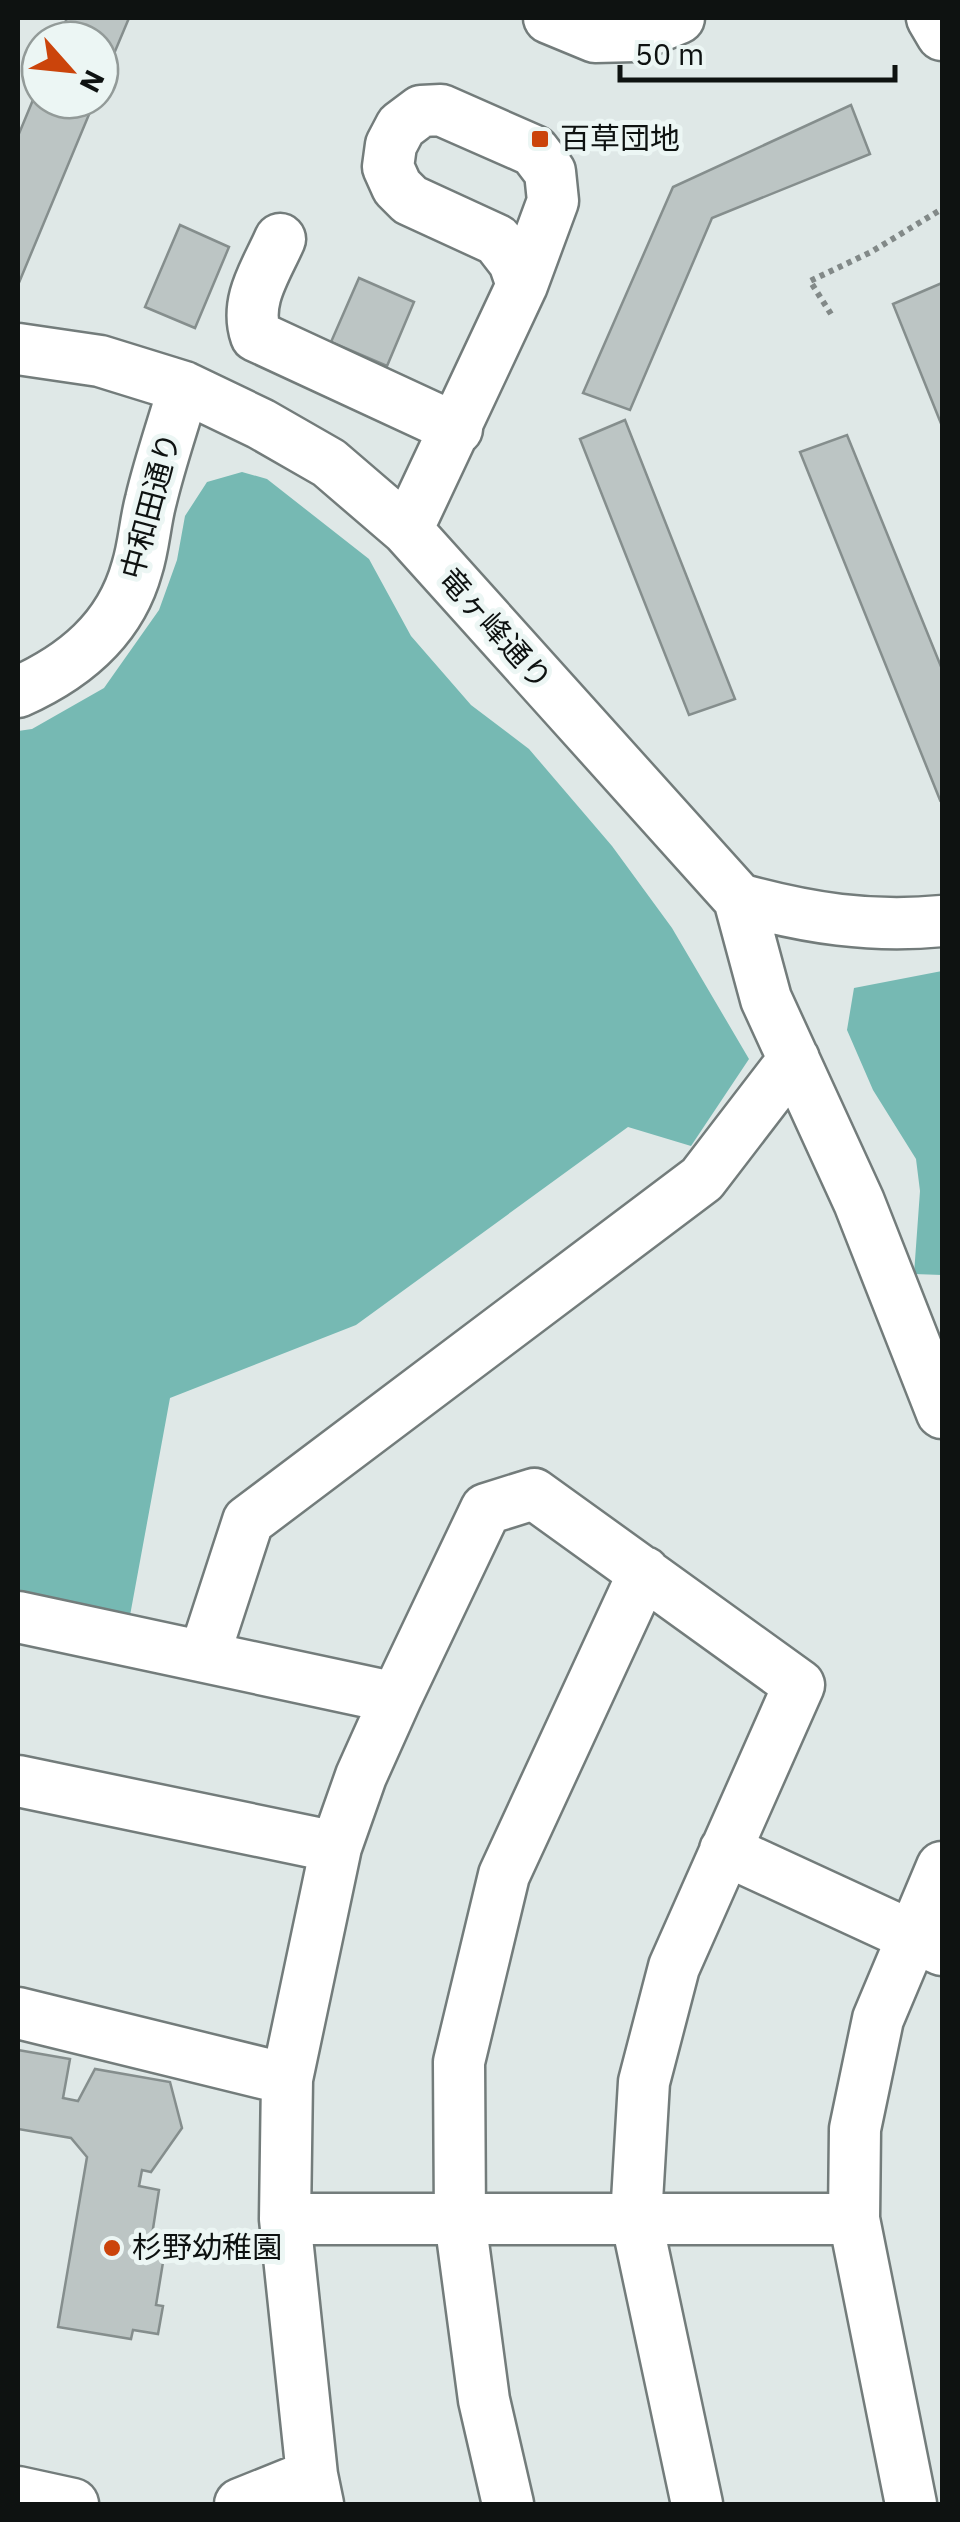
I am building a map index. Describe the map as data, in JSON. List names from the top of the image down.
{
  "streets": {
    "street": ["中和田通り", "竜ヶ峰通り"]
  },
  "crossings": [
    ["中和田通り", "竜ヶ峰通り"]
  ],
  "places": {
    "transit": ["百草団地"],
    "other": ["杉野幼稚園"]
  },
  "scale_bar": "50 m",
  "north": "bottom right"
}
